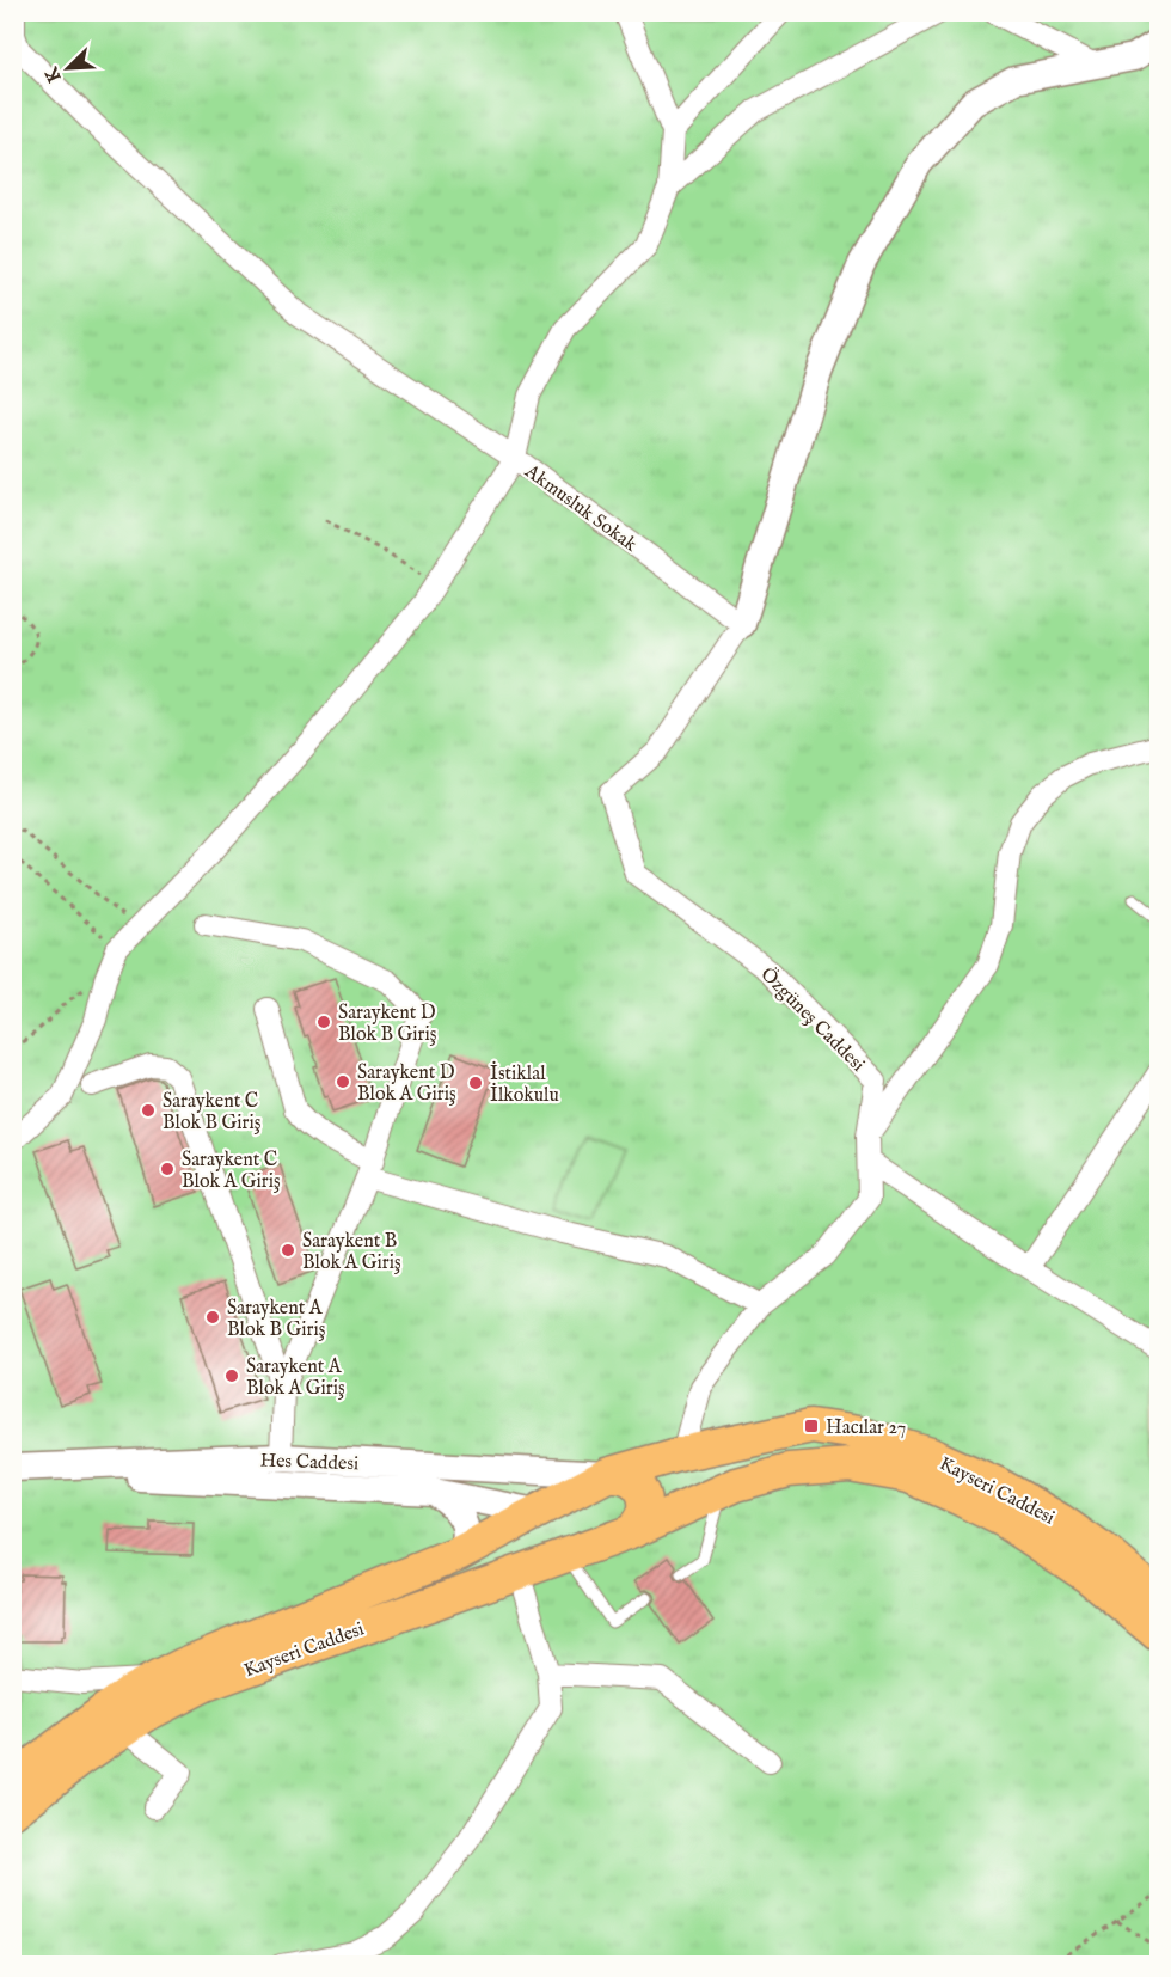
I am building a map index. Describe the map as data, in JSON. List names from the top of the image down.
{
  "streets": {
    "main road": ["Kayseri Caddesi"],
    "street": ["Akmusluk Sokak", "Özgüneş Caddesi", "Hes Caddesi"]
  },
  "crossings": [
    ["Akmusluk Sokak", "Özgüneş Caddesi"],
    ["Özgüneş Caddesi", "Kayseri Caddesi"],
    ["Hes Caddesi", "Kayseri Caddesi"]
  ],
  "places": {
    "other": [
      "Saraykent D Blok B Giriş",
      "Saraykent D Blok A Giriş",
      "İstiklal İlkokulu",
      "Saraykent C Blok B Giriş",
      "Saraykent C Blok A Giriş",
      "Saraykent B Blok A Giriş",
      "Saraykent A Blok B Giriş",
      "Saraykent A Blok A Giriş"
    ],
    "transit": ["Hacılar 27"]
  },
  "north": "bottom left"
}
